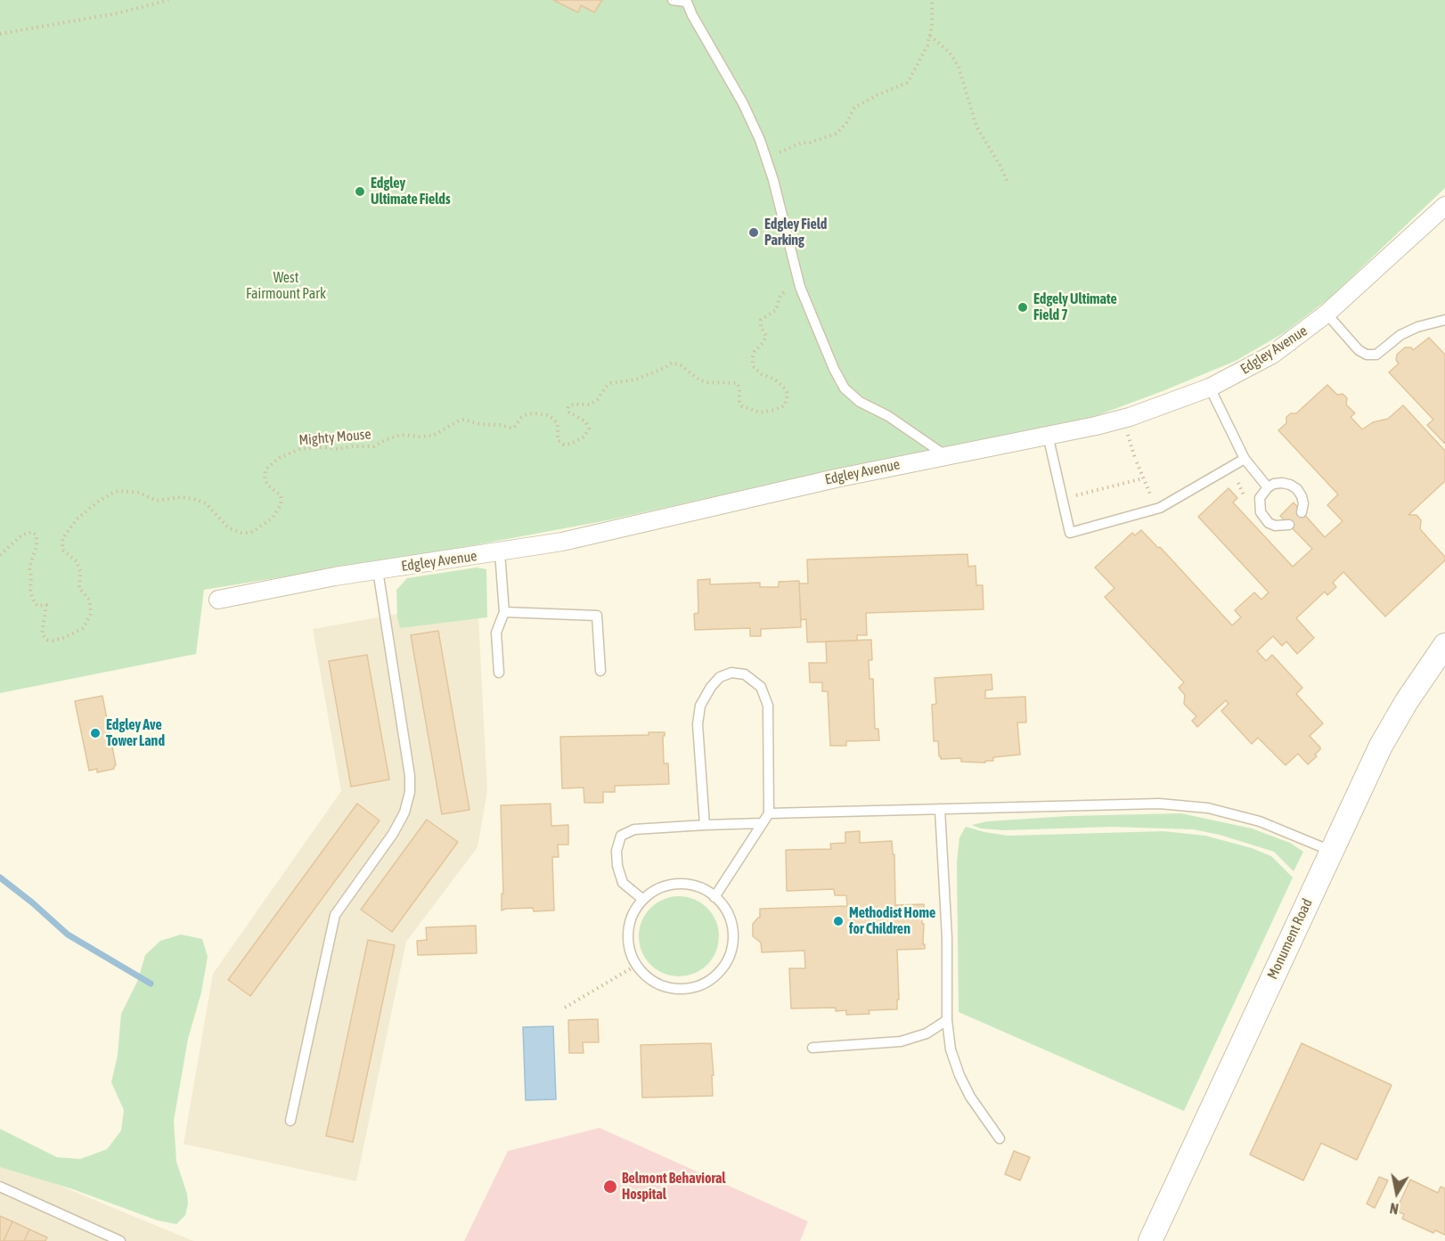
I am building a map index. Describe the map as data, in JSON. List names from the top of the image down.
{
  "streets": {
    "street": ["Edgley Avenue", "Monument Road"],
    "path": ["Mighty Mouse"]
  },
  "parks": ["West Fairmount Park"],
  "places": [
    "Edgley Ultimate Fields",
    "Edgley Field Parking",
    "Edgely Ultimate Field 7",
    "Edgley Ave Tower Land",
    "Methodist Home for Children",
    "Belmont Behavioral Hospital"
  ],
  "north": "bottom"
}
